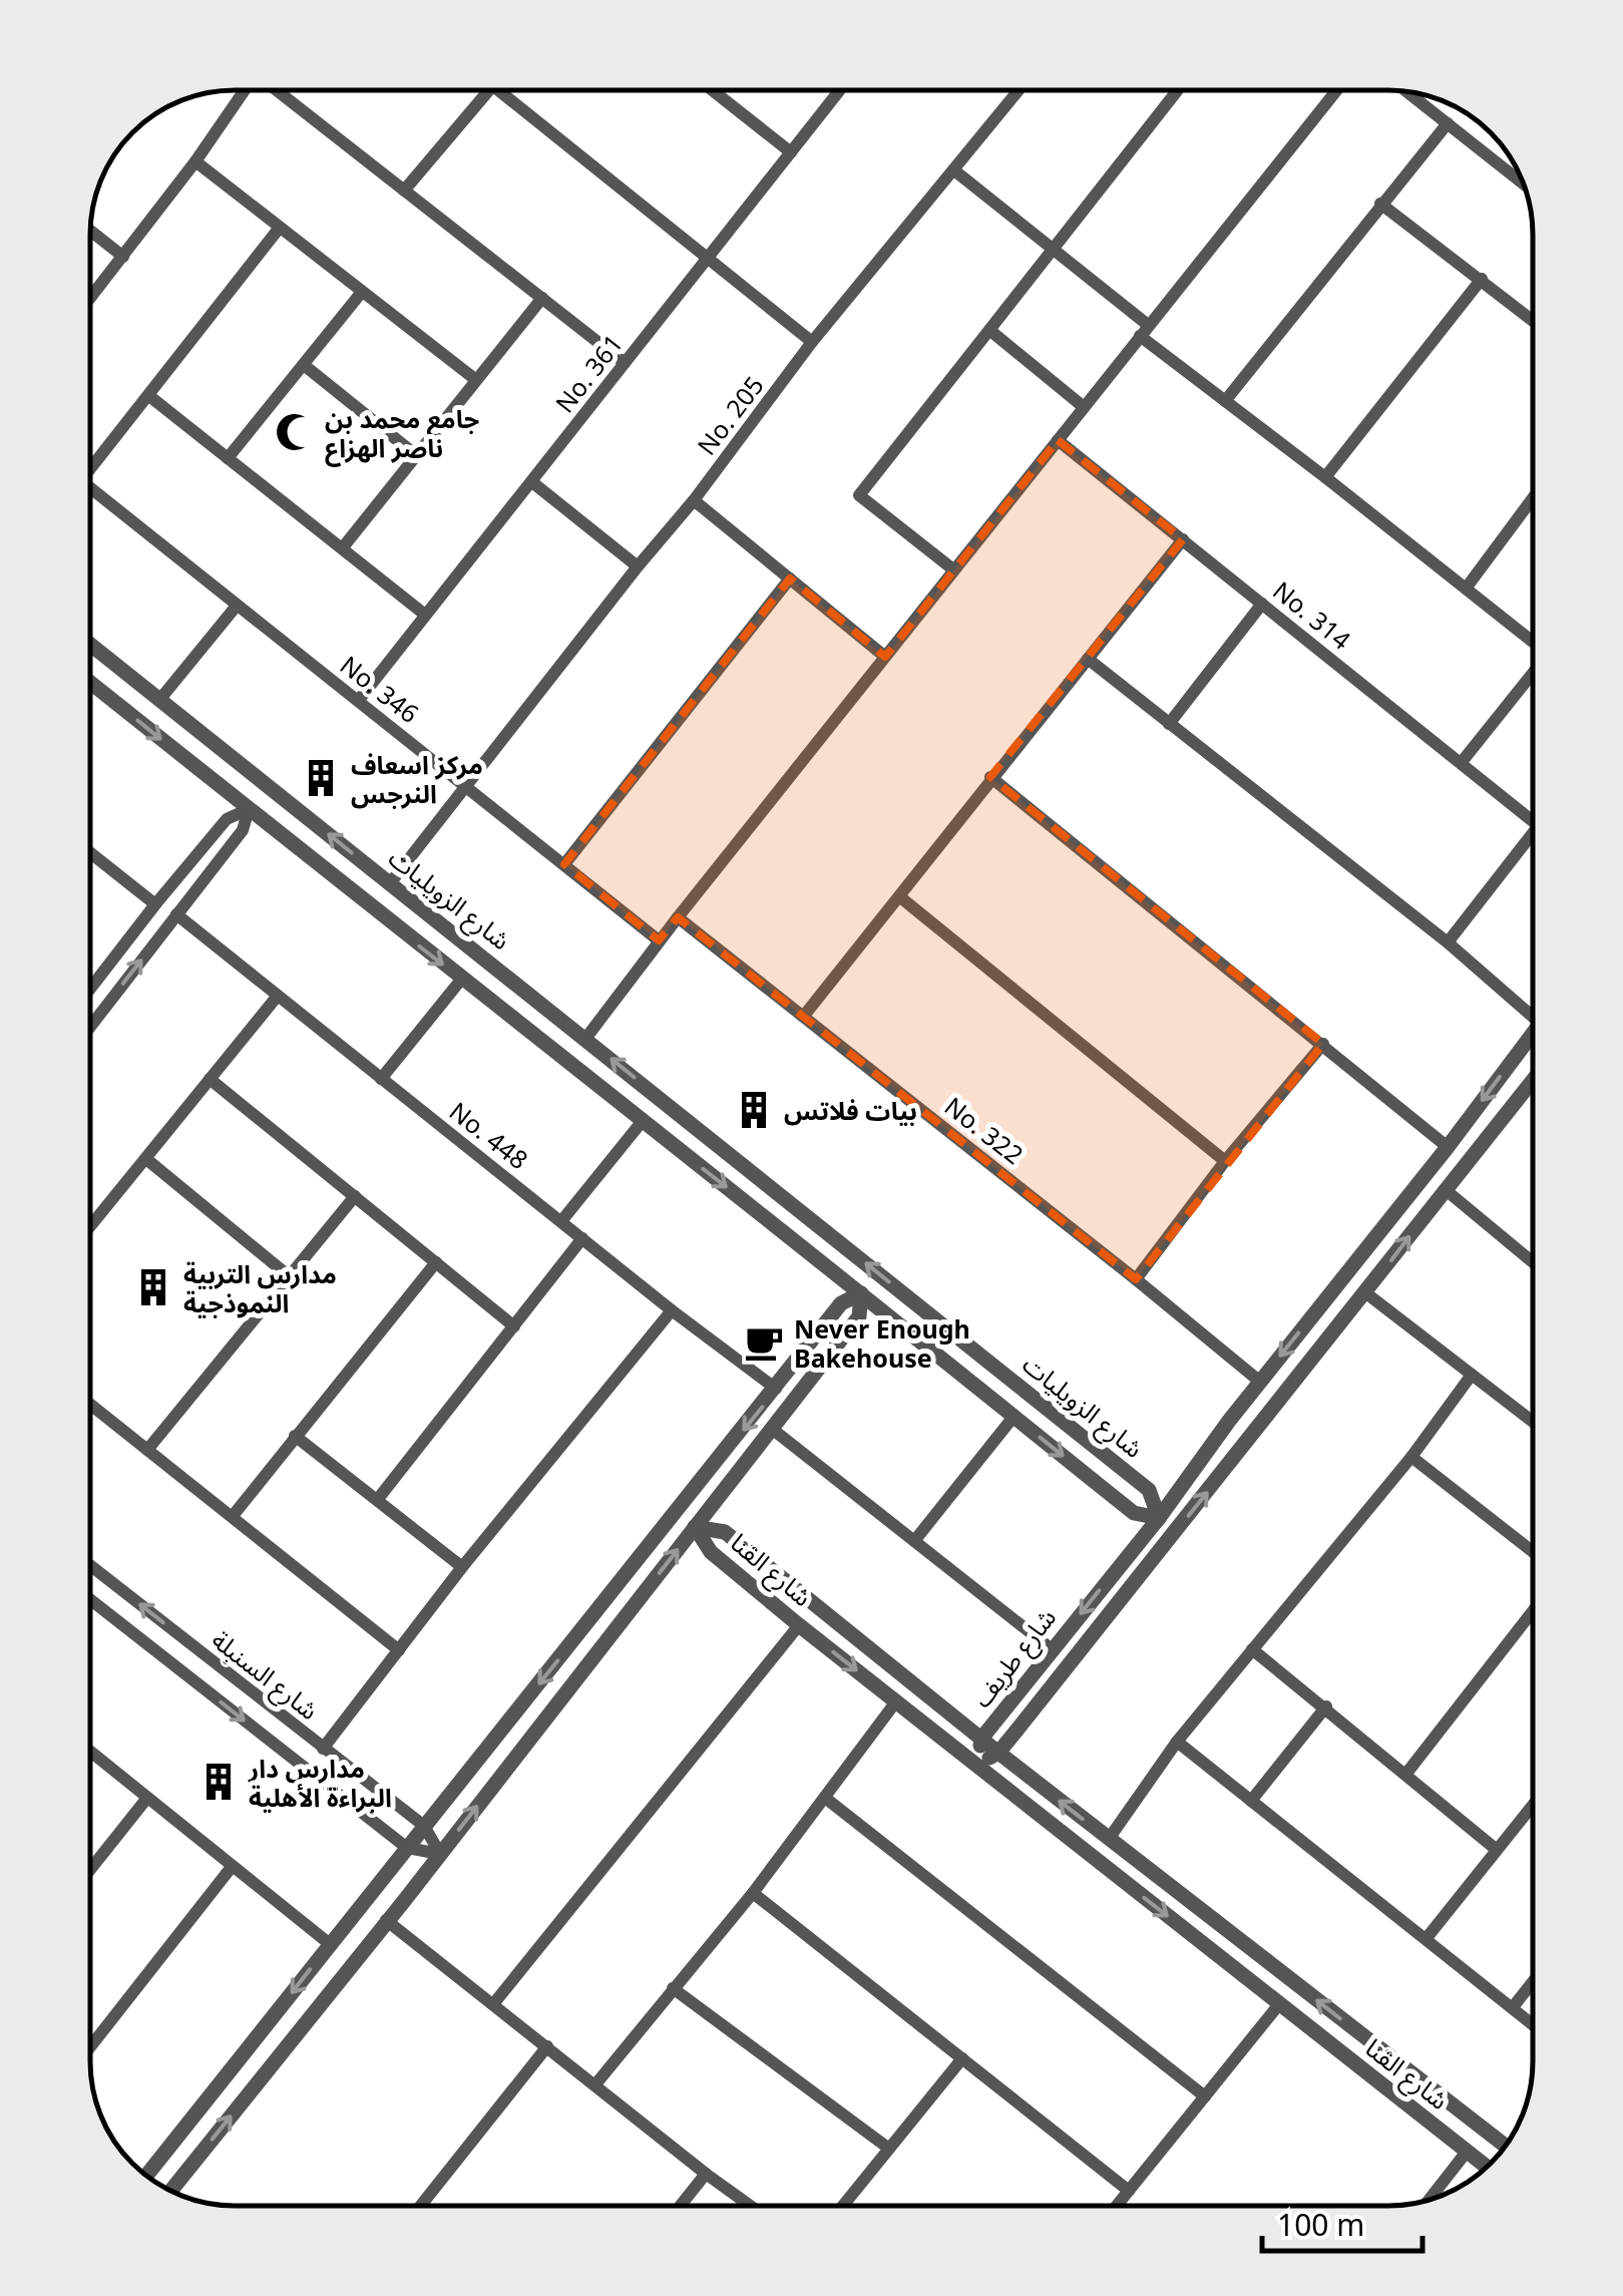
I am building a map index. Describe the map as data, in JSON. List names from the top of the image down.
{
  "streets": {
    "street": [
      "No. 361",
      "No. 205",
      "No. 314",
      "No. 346",
      "شارع الزويليات",
      "No. 322",
      "No. 448",
      "شارع القنا",
      "شارع طريف",
      "شارع السنبلة"
    ]
  },
  "crossings": [
    ["No. 361", "No. 346"],
    ["No. 205", "No. 346"],
    ["No. 205", "شارع الزويليات"],
    ["شارع الزويليات", "شارع طريف"],
    ["No. 322", "شارع طريف"],
    ["شارع القنا", "شارع طريف"]
  ],
  "places": {
    "mosque": ["جامع محمد بن ناصر الهزاع"],
    "building": [
      "مركز اسعاف النرجس",
      "بيات فلاتس",
      "مدارس التربية النموذجية",
      "مدارس دار البراءة الأهلية"
    ],
    "cafe": ["Never Enough Bakehouse"]
  },
  "scale_bar": "100 m"
}
